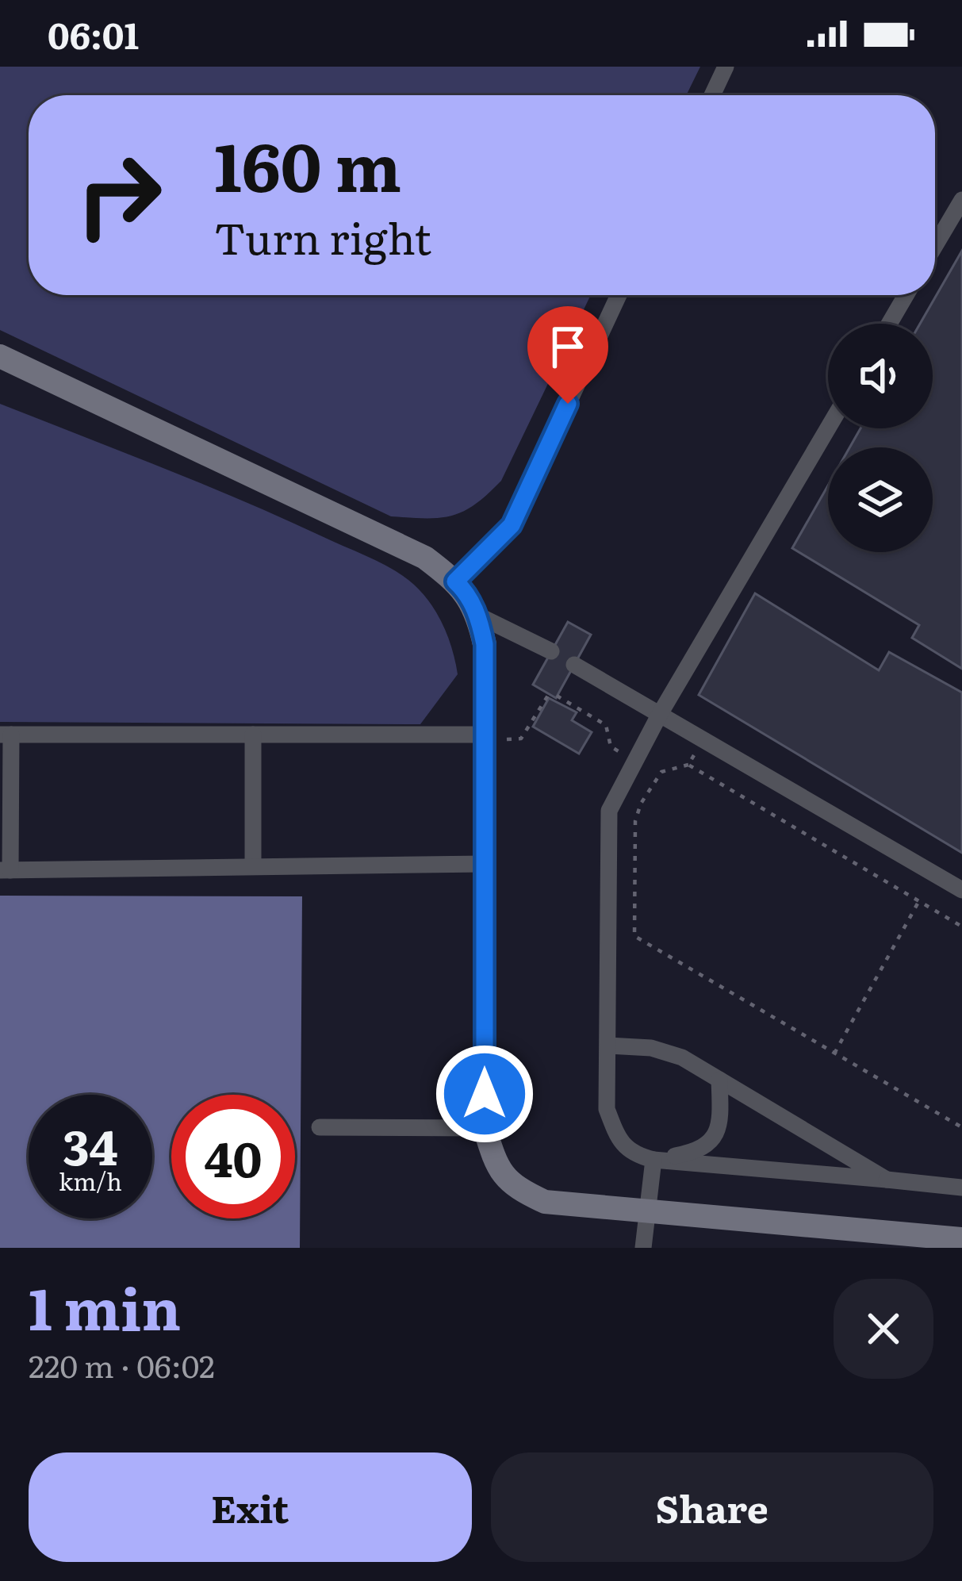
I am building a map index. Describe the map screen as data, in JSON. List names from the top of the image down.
{
  "page": {
    "status": "06:01",
    "turn": ["160 m", "Turn right"],
    "speed": "34 km/h",
    "limit": "40",
    "heading": ["1 min", "220 m · 06:02"],
    "buttons": ["Exit", "Share"]
  }
}
